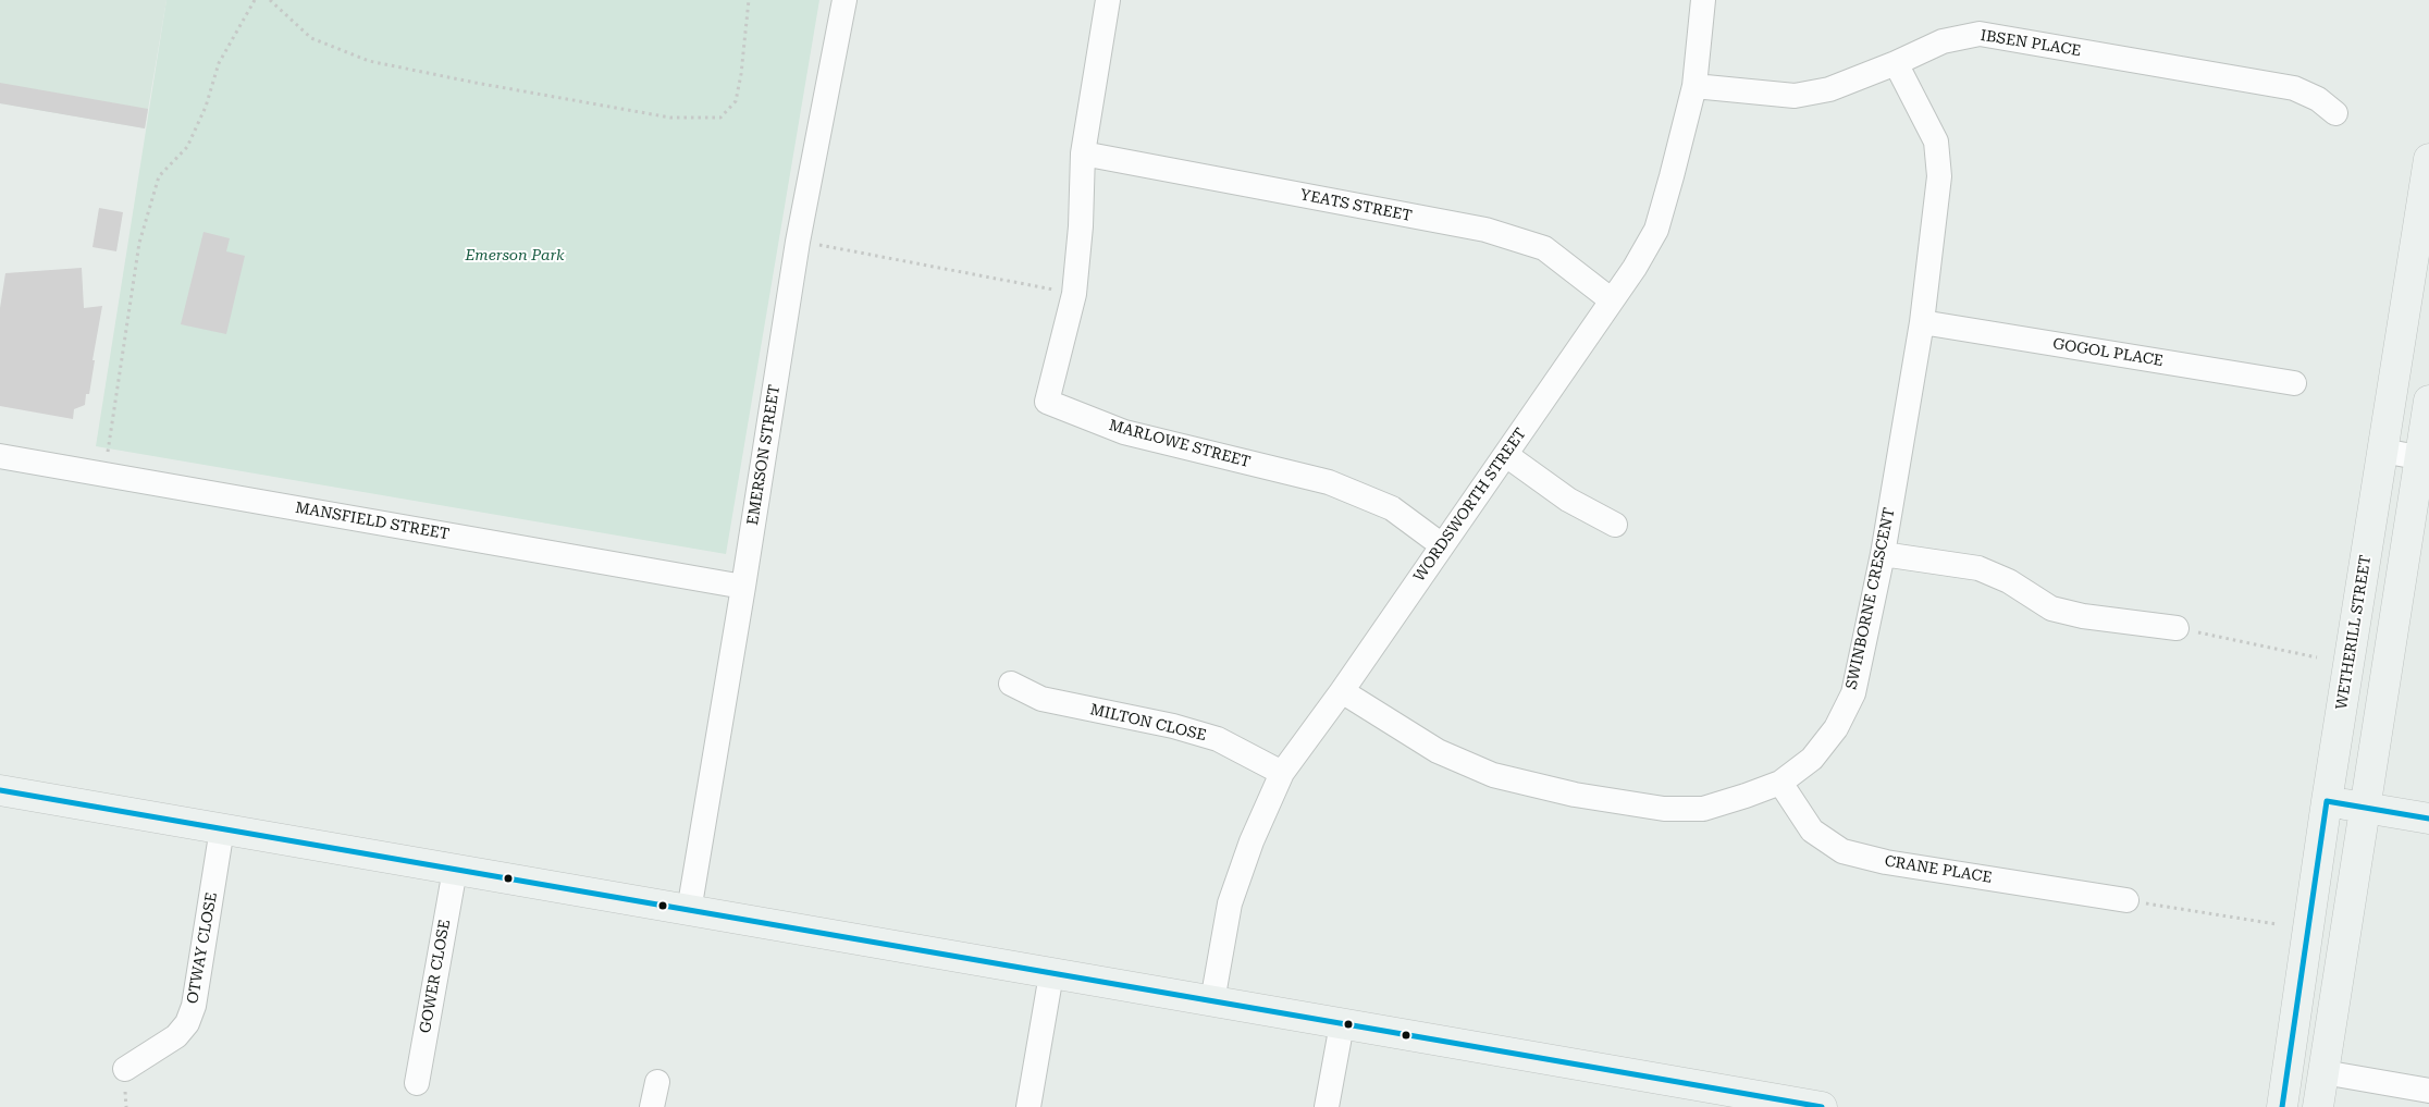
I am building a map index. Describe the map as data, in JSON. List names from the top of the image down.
{
  "streets": {
    "street": [
      "IBSEN PLACE",
      "YEATS STREET",
      "GOGOL PLACE",
      "MARLOWE STREET",
      "EMERSON STREET",
      "WORDSWORTH STREET",
      "MANSFIELD STREET",
      "SWINBORNE CRESCENT",
      "WETHERILL STREET",
      "MILTON CLOSE",
      "CRANE PLACE",
      "OTWAY CLOSE",
      "GOWER CLOSE"
    ]
  },
  "crossings": [
    ["IBSEN PLACE", "WORDSWORTH STREET"],
    ["IBSEN PLACE", "SWINBORNE CRESCENT"],
    ["YEATS STREET", "MARLOWE STREET"],
    ["YEATS STREET", "WORDSWORTH STREET"],
    ["GOGOL PLACE", "SWINBORNE CRESCENT"],
    ["MARLOWE STREET", "WORDSWORTH STREET"],
    ["EMERSON STREET", "MANSFIELD STREET"],
    ["WORDSWORTH STREET", "SWINBORNE CRESCENT"],
    ["WORDSWORTH STREET", "MILTON CLOSE"],
    ["SWINBORNE CRESCENT", "CRANE PLACE"]
  ],
  "parks": ["Emerson Park"]
}
